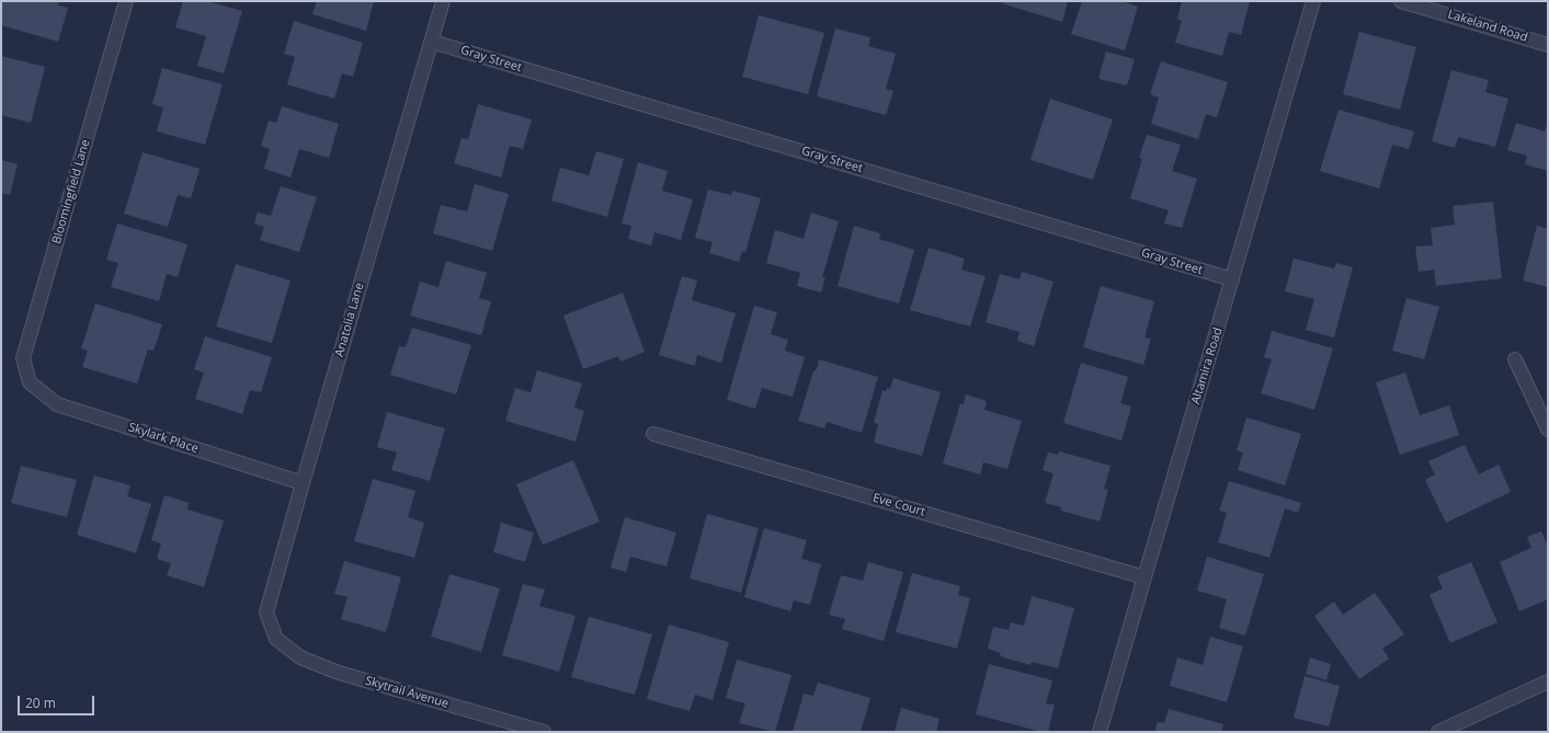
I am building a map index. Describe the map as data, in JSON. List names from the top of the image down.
{
  "streets": {
    "street": [
      "Lakeland Road",
      "Gray Street",
      "Bloomingfield Lane",
      "Anatolia Lane",
      "Altamira Road",
      "Skylark Place",
      "Eve Court",
      "Skytrail Avenue"
    ]
  },
  "crossings": [
    ["Gray Street", "Anatolia Lane"],
    ["Gray Street", "Altamira Road"],
    ["Bloomingfield Lane", "Skylark Place"],
    ["Anatolia Lane", "Skylark Place"],
    ["Anatolia Lane", "Skytrail Avenue"],
    ["Altamira Road", "Eve Court"]
  ],
  "scale_bar": "20 m"
}
